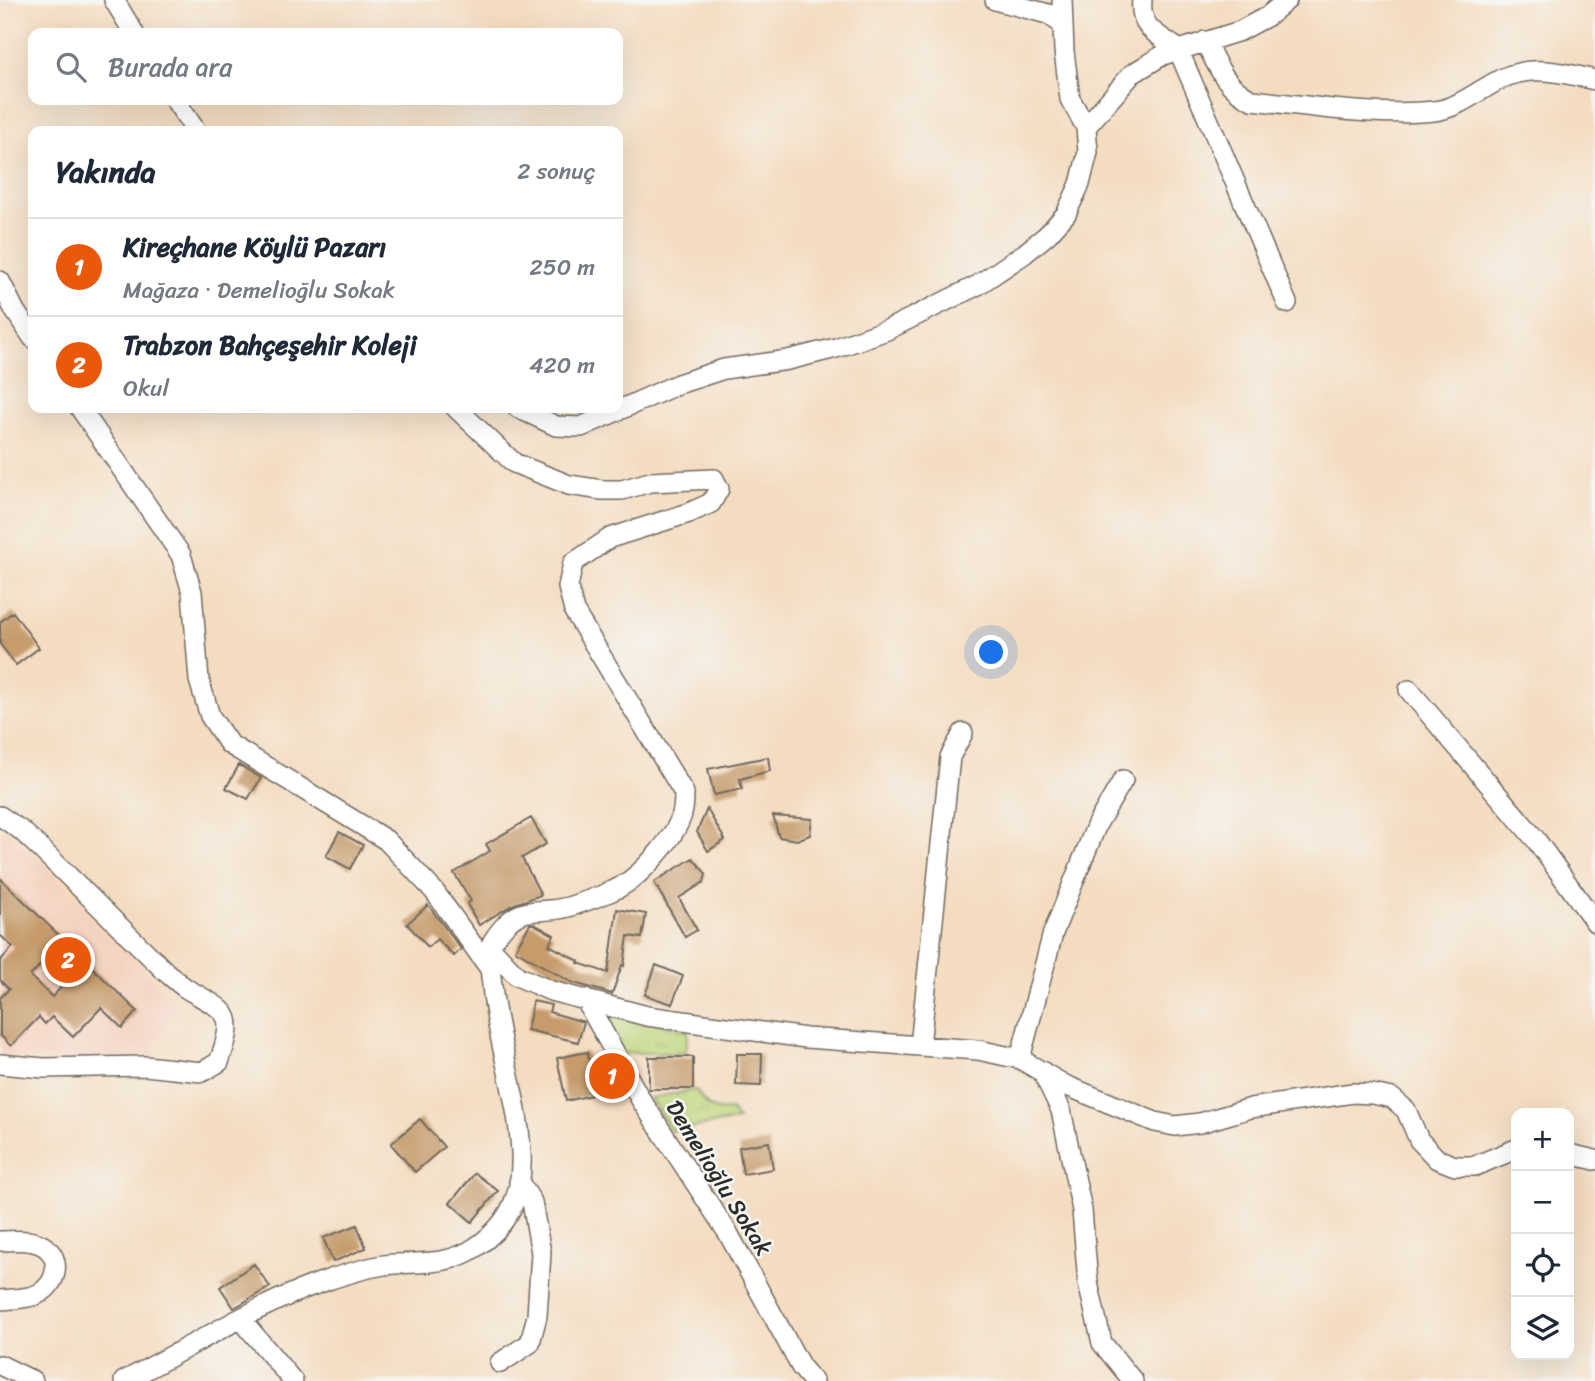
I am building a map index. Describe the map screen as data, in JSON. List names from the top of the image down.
{
  "streets": {
    "street": ["Demelioğlu Sokak"]
  },
  "page": {
    "search": "Burada ara",
    "heading": ["Yakında", "2 sonuç"],
    "list": [
      {
        "mark": "1",
        "name": "Kireçhane Köylü Pazarı",
        "note": "Mağaza · Demelioğlu Sokak",
        "value": "250 m"
      },
      {
        "mark": "2",
        "name": "Trabzon Bahçeşehir Koleji",
        "note": "Okul",
        "value": "420 m"
      }
    ],
    "pins": ["2", "1"],
    "map_buttons": ["+", "−"]
  }
}
